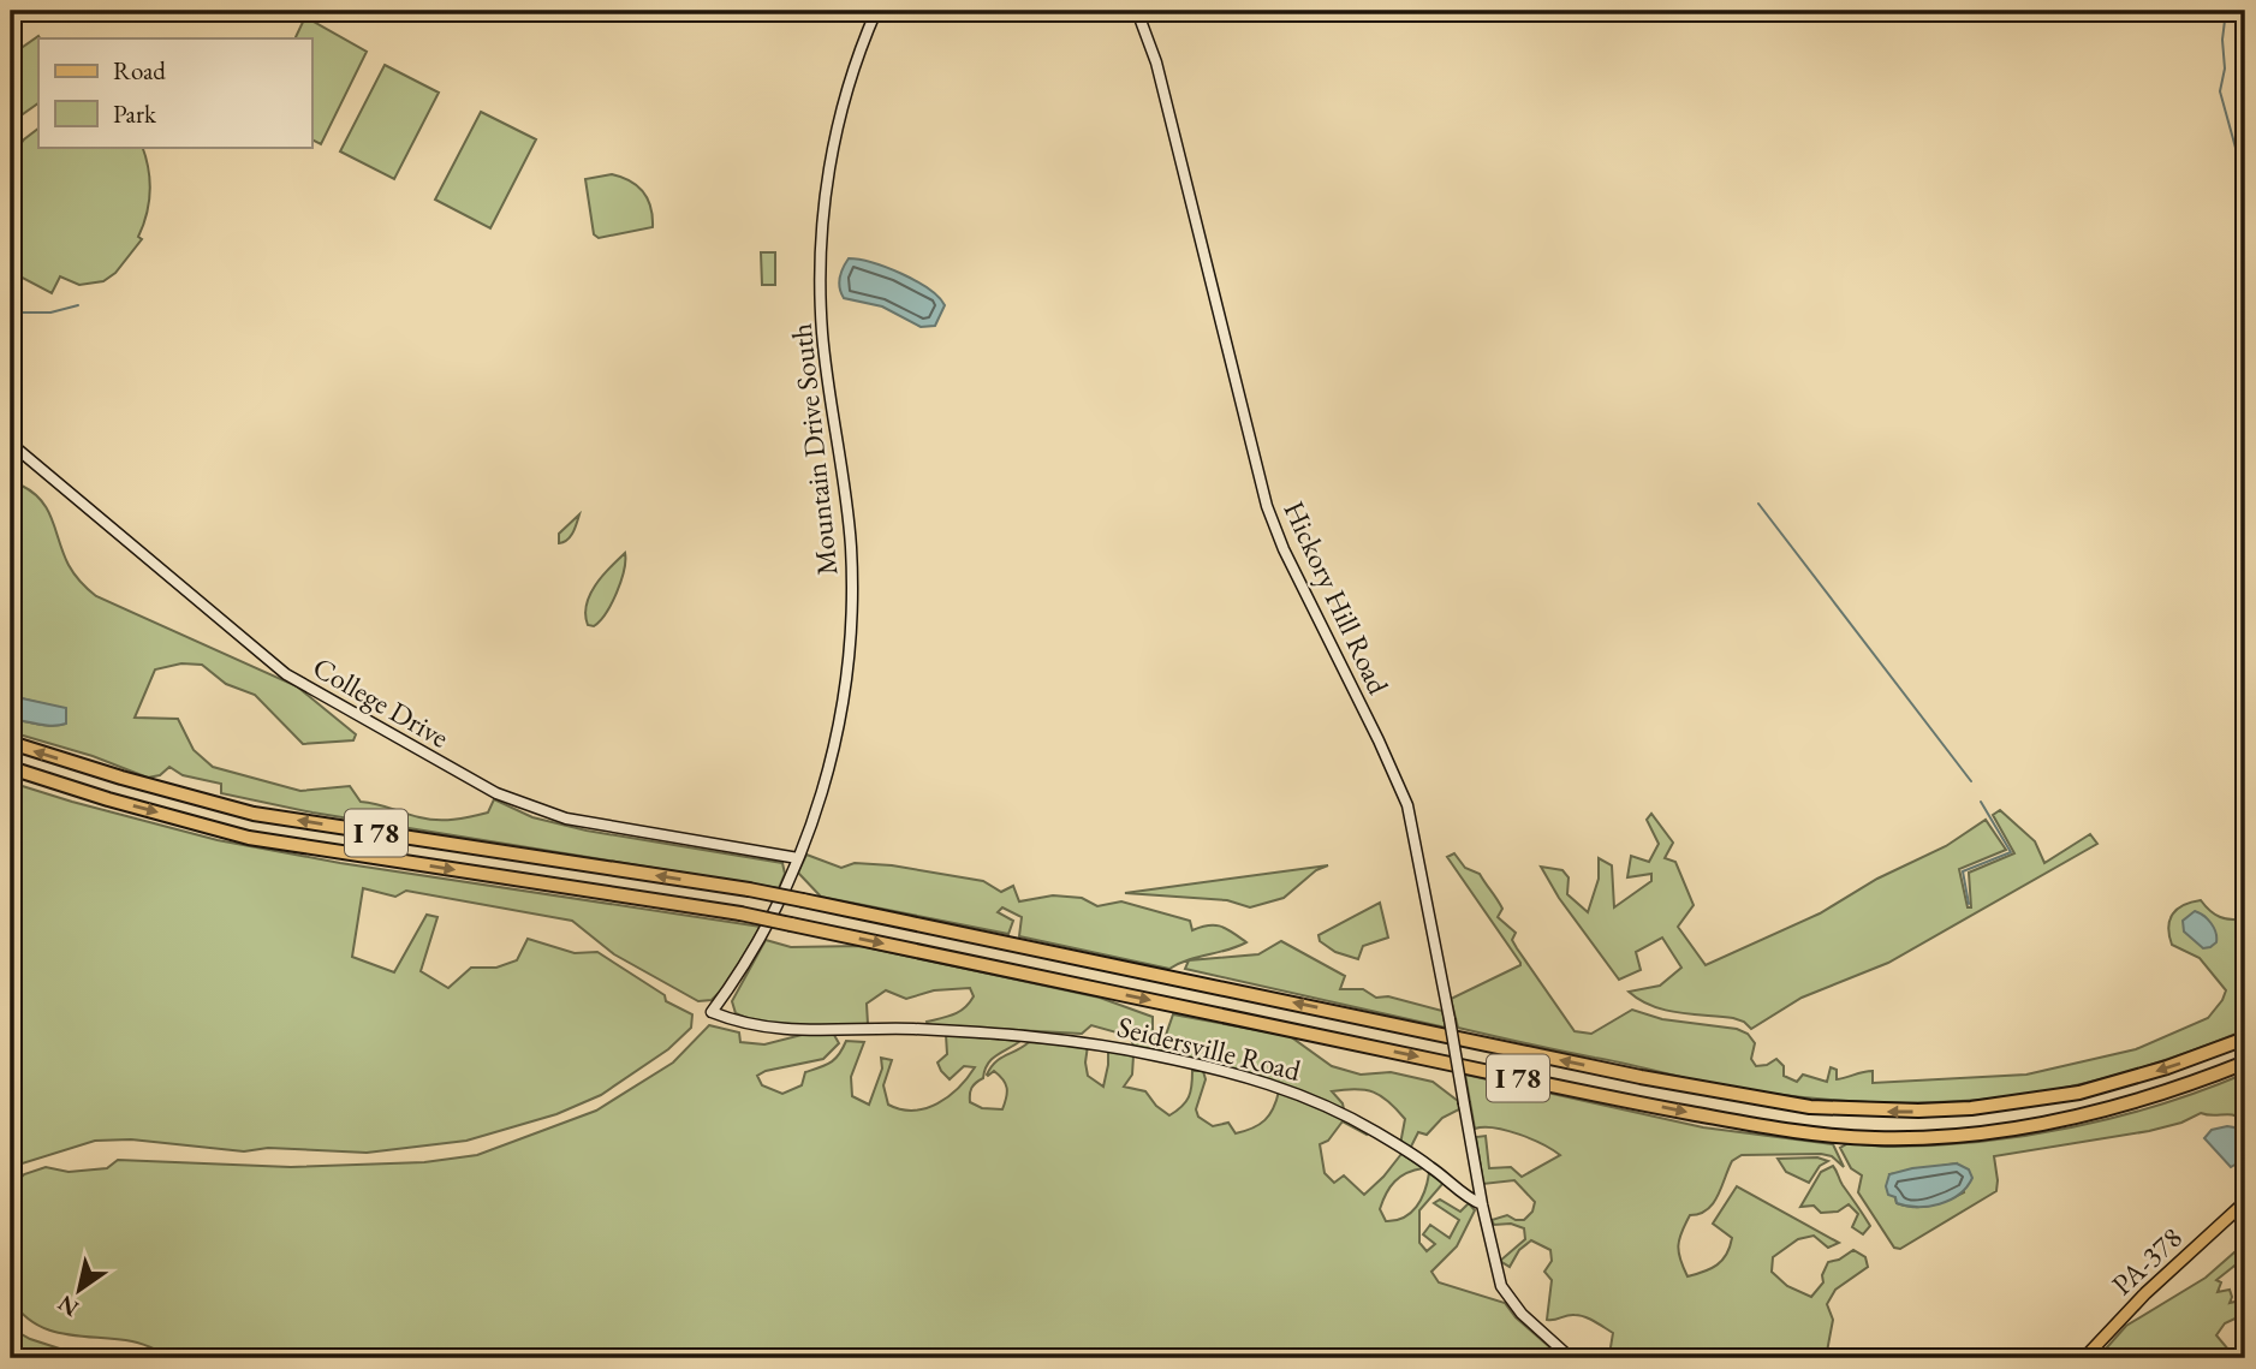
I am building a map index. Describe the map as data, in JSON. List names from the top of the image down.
{
  "streets": {
    "highway": ["I 78"],
    "main road": ["PA-378"],
    "street": [
      "Mountain Drive South",
      "Hickory Hill Road",
      "College Drive",
      "Seidersville Road"
    ]
  },
  "crossings": [
    ["Mountain Drive South", "College Drive"],
    ["Mountain Drive South", "Seidersville Road"],
    ["Hickory Hill Road", "Seidersville Road"]
  ],
  "legend": ["Road", "Park"],
  "north": "bottom left"
}
